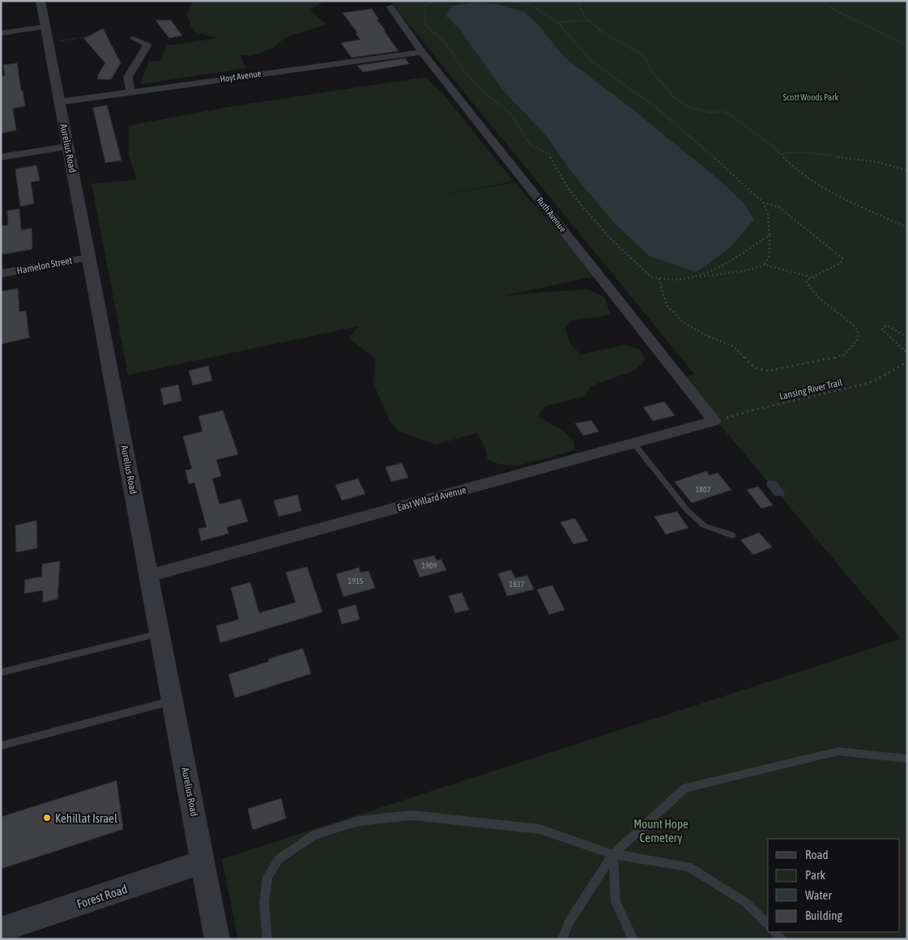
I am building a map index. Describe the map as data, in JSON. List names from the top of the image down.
{
  "streets": {
    "street": [
      "Hoyt Avenue",
      "Aurelius Road",
      "Ruth Avenue",
      "Hamelon Street",
      "East Willard Avenue",
      "Forest Road"
    ],
    "path": ["Lansing River Trail"]
  },
  "crossings": [
    ["Hoyt Avenue", "Aurelius Road"],
    ["Hoyt Avenue", "Ruth Avenue"],
    ["Aurelius Road", "Hamelon Street"],
    ["Aurelius Road", "East Willard Avenue"],
    ["Aurelius Road", "Forest Road"],
    ["Ruth Avenue", "Lansing River Trail"],
    ["Ruth Avenue", "East Willard Avenue"],
    ["Lansing River Trail", "East Willard Avenue"]
  ],
  "parks": ["Scott Woods Park", "Mount Hope Cemetery"],
  "places": ["Kehillat Israel"],
  "house_numbers": [
    "1807",
    "1909",
    "1915",
    "1837"
  ],
  "legend": [
    "Road",
    "Park",
    "Water",
    "Building"
  ]
}
